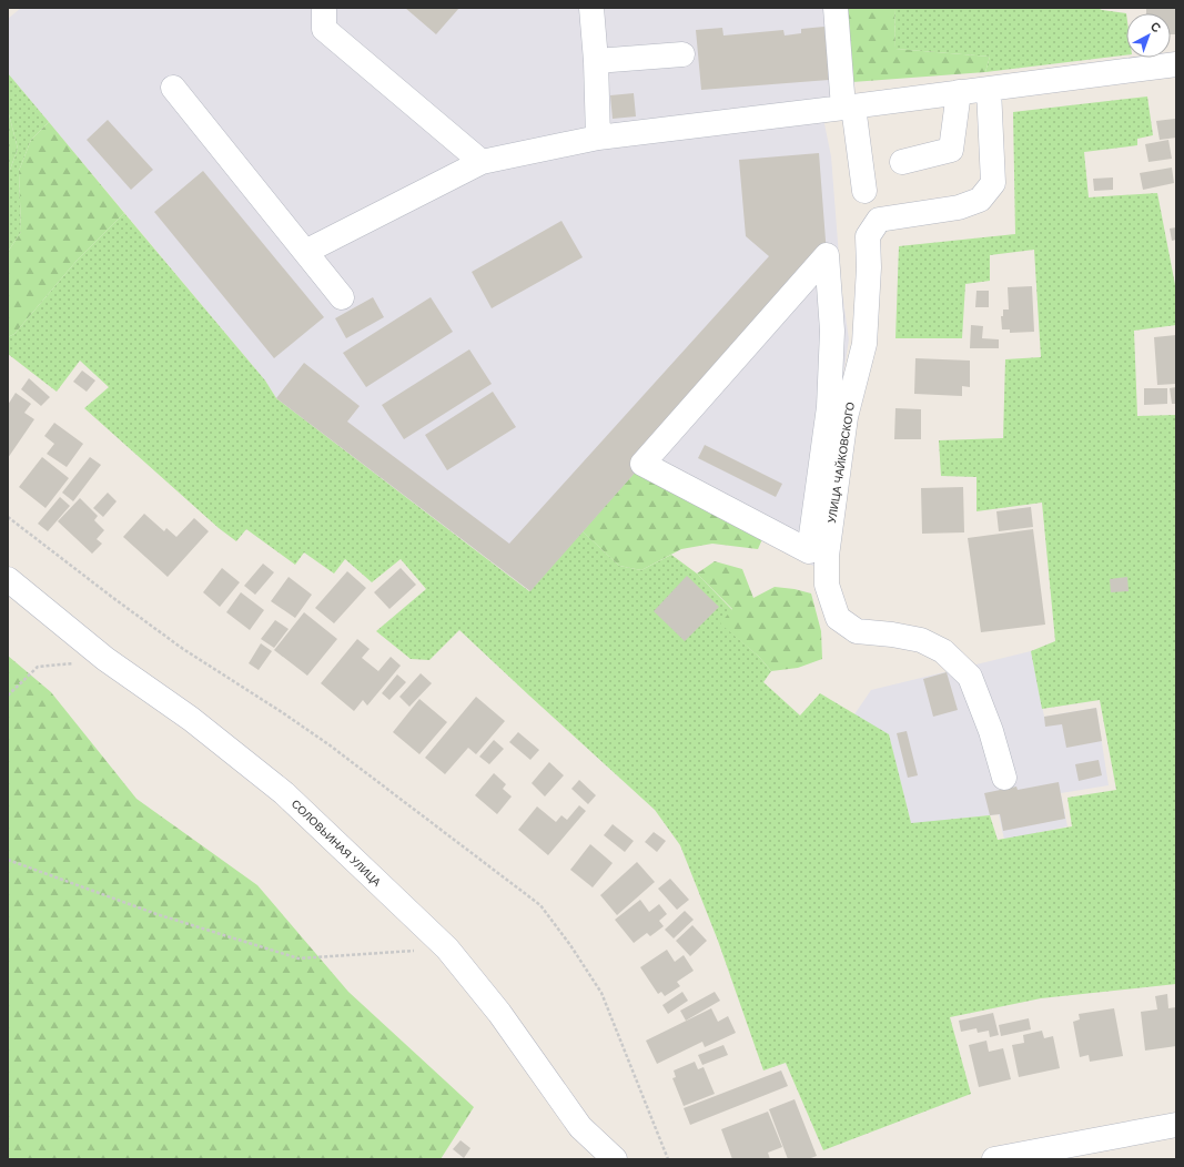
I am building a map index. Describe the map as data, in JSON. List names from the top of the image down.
{
  "streets": {
    "street": ["УЛИЦА ЧАЙКОВСКОГО", "СОЛОВЬИНАЯ УЛИЦА"]
  },
  "north": "top right"
}
